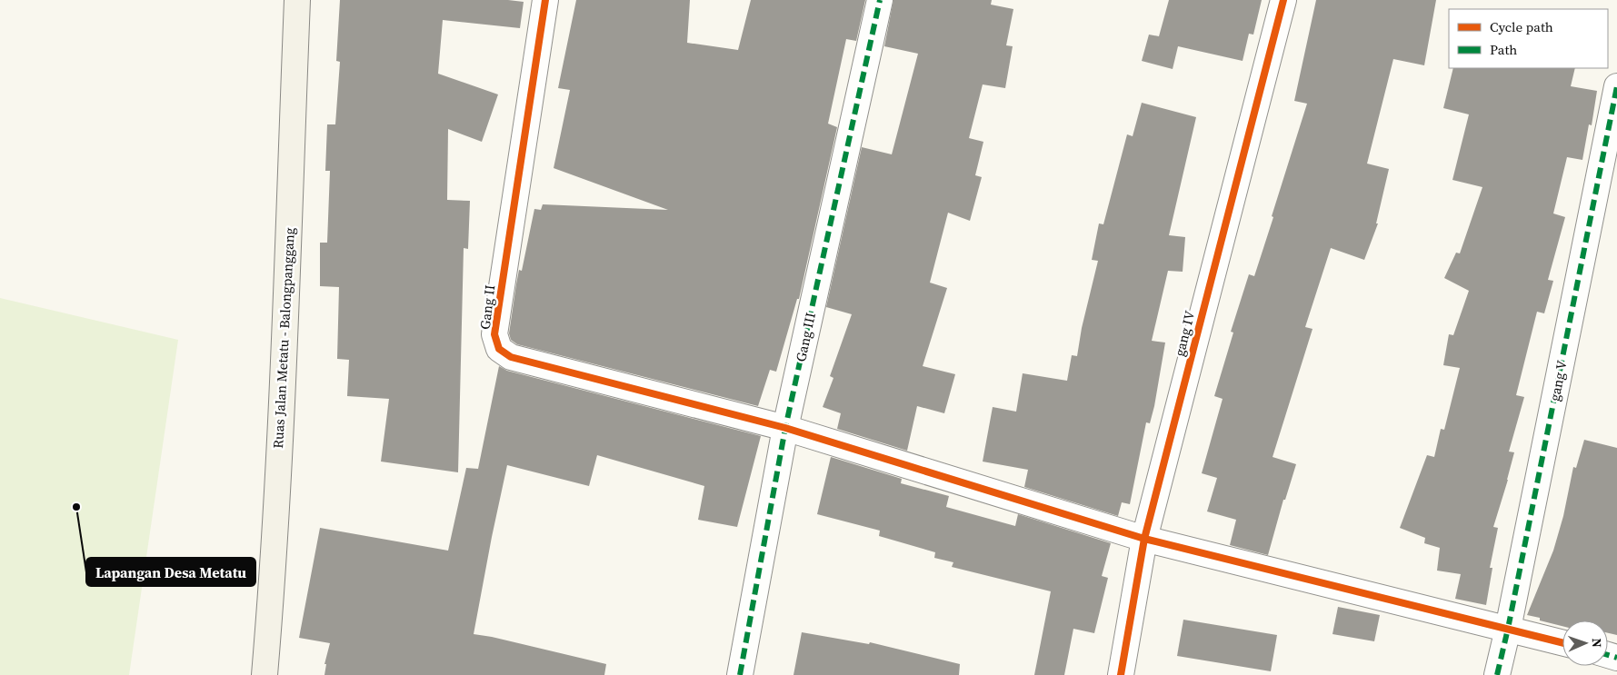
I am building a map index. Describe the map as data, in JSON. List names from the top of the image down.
{
  "streets": {
    "main road": ["Ruas Jalan Metatu - Balongpanggang"],
    "street": [
      "Gang II",
      "gang IV",
      "Gang III",
      "gang V"
    ]
  },
  "crossings": [
    ["Gang II", "gang IV"],
    ["Gang II", "Gang III"],
    ["Gang II", "gang V"]
  ],
  "places": ["Lapangan Desa Metatu"],
  "legend": ["Cycle path", "Path"],
  "north": "right"
}
